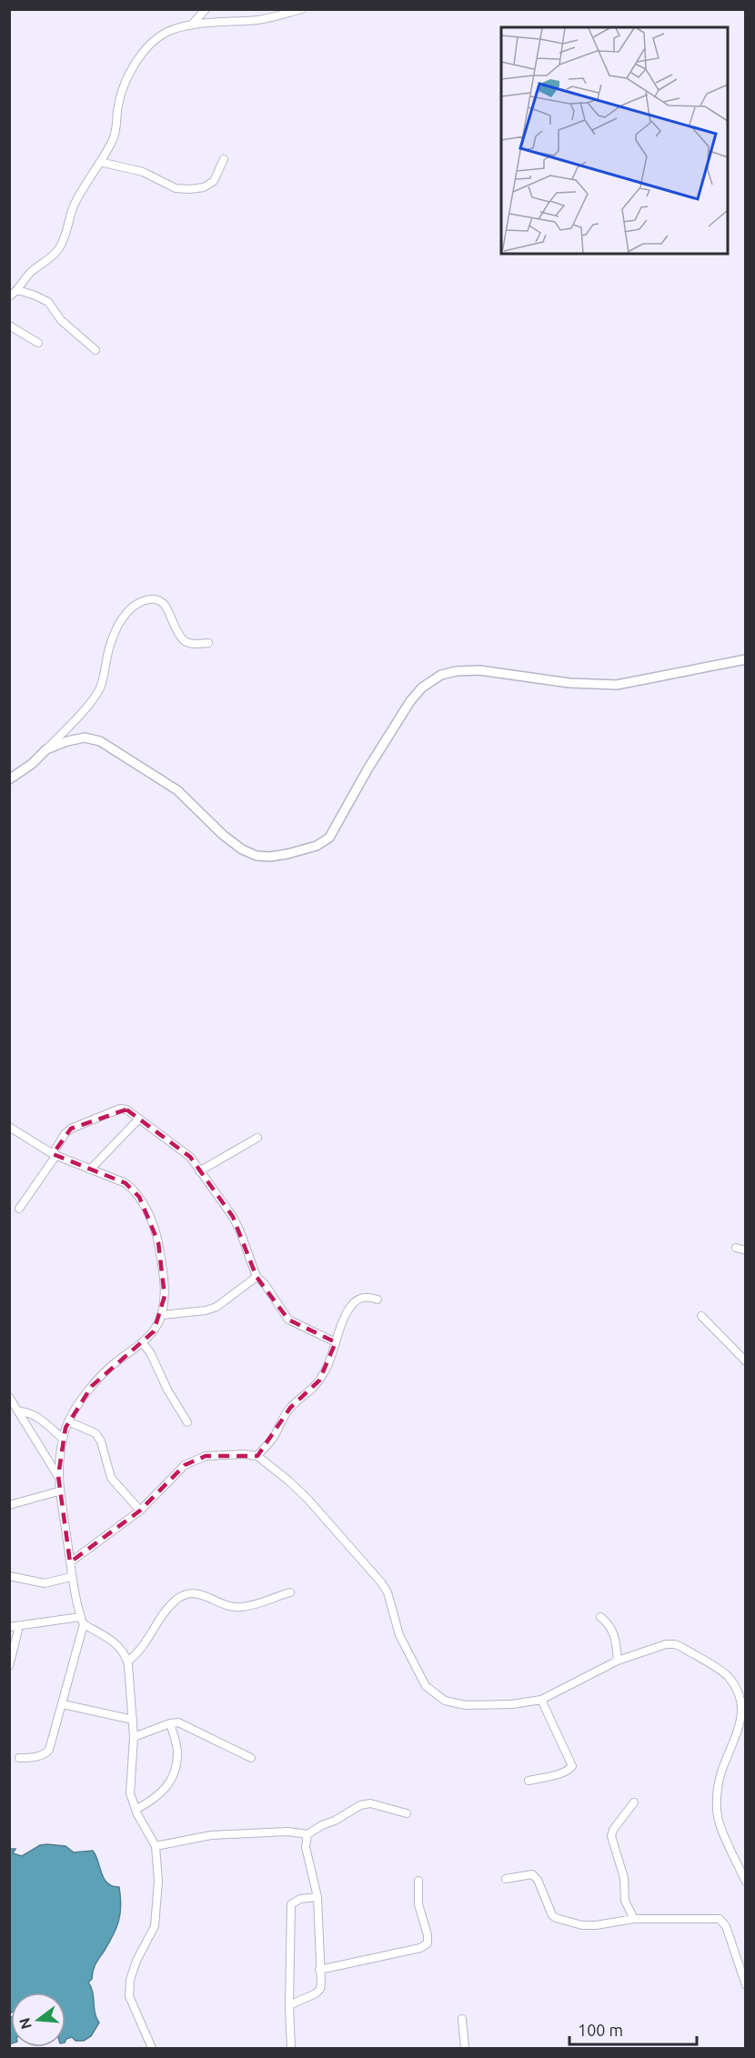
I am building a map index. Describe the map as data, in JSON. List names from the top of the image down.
{
  "scale_bar": "100 m",
  "north": "left"
}
